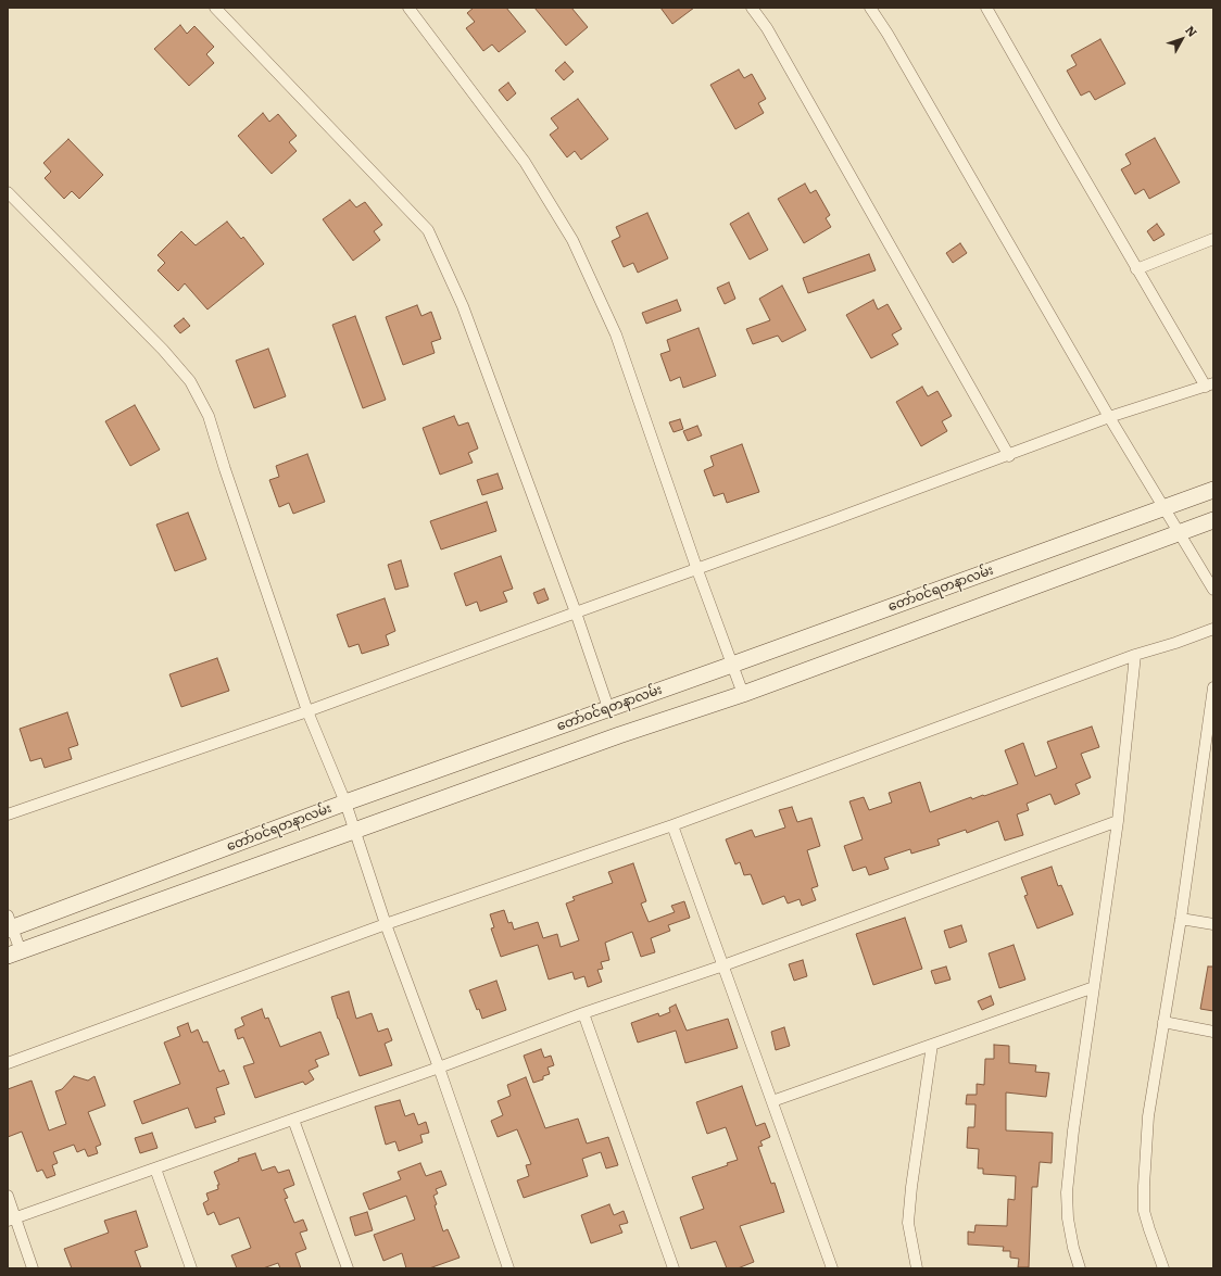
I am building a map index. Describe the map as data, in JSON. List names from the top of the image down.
{
  "streets": {
    "main road": ["တော်ဝင်ရတနာလမ်း"]
  },
  "north": "top right"
}
